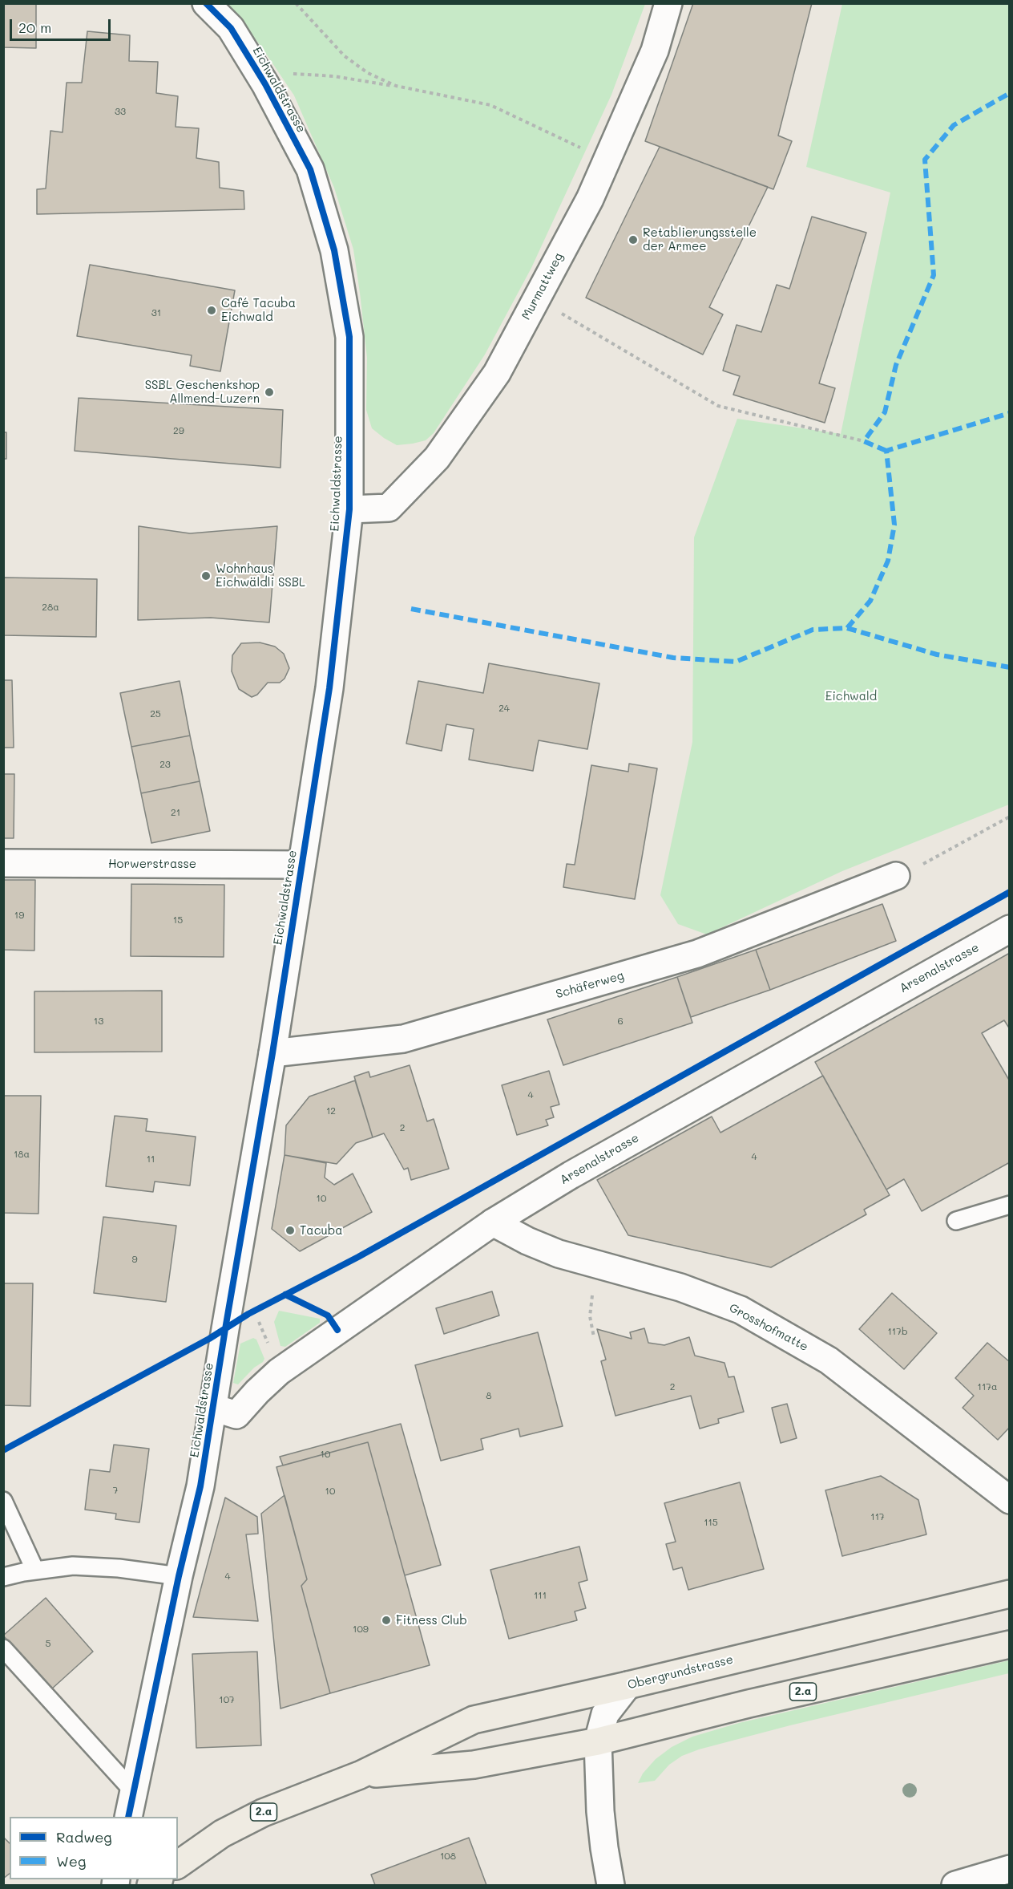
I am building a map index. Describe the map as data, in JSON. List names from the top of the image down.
{
  "streets": {
    "main road": ["Obergrundstrasse", "2.a"],
    "street": [
      "Eichwaldstrasse",
      "Murmattweg",
      "Horwerstrasse",
      "Arsenalstrasse",
      "Schäferweg",
      "Grosshofmatte"
    ]
  },
  "crossings": [
    ["Eichwaldstrasse", "Murmattweg"],
    ["Eichwaldstrasse", "Horwerstrasse"],
    ["Eichwaldstrasse", "Arsenalstrasse"],
    ["Eichwaldstrasse", "Schäferweg"],
    ["Arsenalstrasse", "Grosshofmatte"]
  ],
  "parks": ["Eichwald"],
  "places": [
    "Retablierungsstelle der Armee",
    "Café Tacuba Eichwald",
    "SSBL Geschenkshop Allmend-Luzern",
    "Wohnhaus Eichwäldli SSBL",
    "Tacuba",
    "Fitness Club"
  ],
  "house_numbers": [
    "33",
    "31",
    "29",
    "28a",
    "24",
    "25",
    "23",
    "21",
    "19",
    "15",
    "13",
    "6",
    "4",
    "12",
    "2",
    "18a",
    "4",
    "11",
    "10",
    "9",
    "117b",
    "2",
    "117a",
    "8",
    "10",
    "7",
    "10",
    "117",
    "115",
    "4",
    "111",
    "109",
    "5",
    "107",
    "108"
  ],
  "legend": ["Radweg", "Weg"],
  "scale_bar": "20 m"
}
